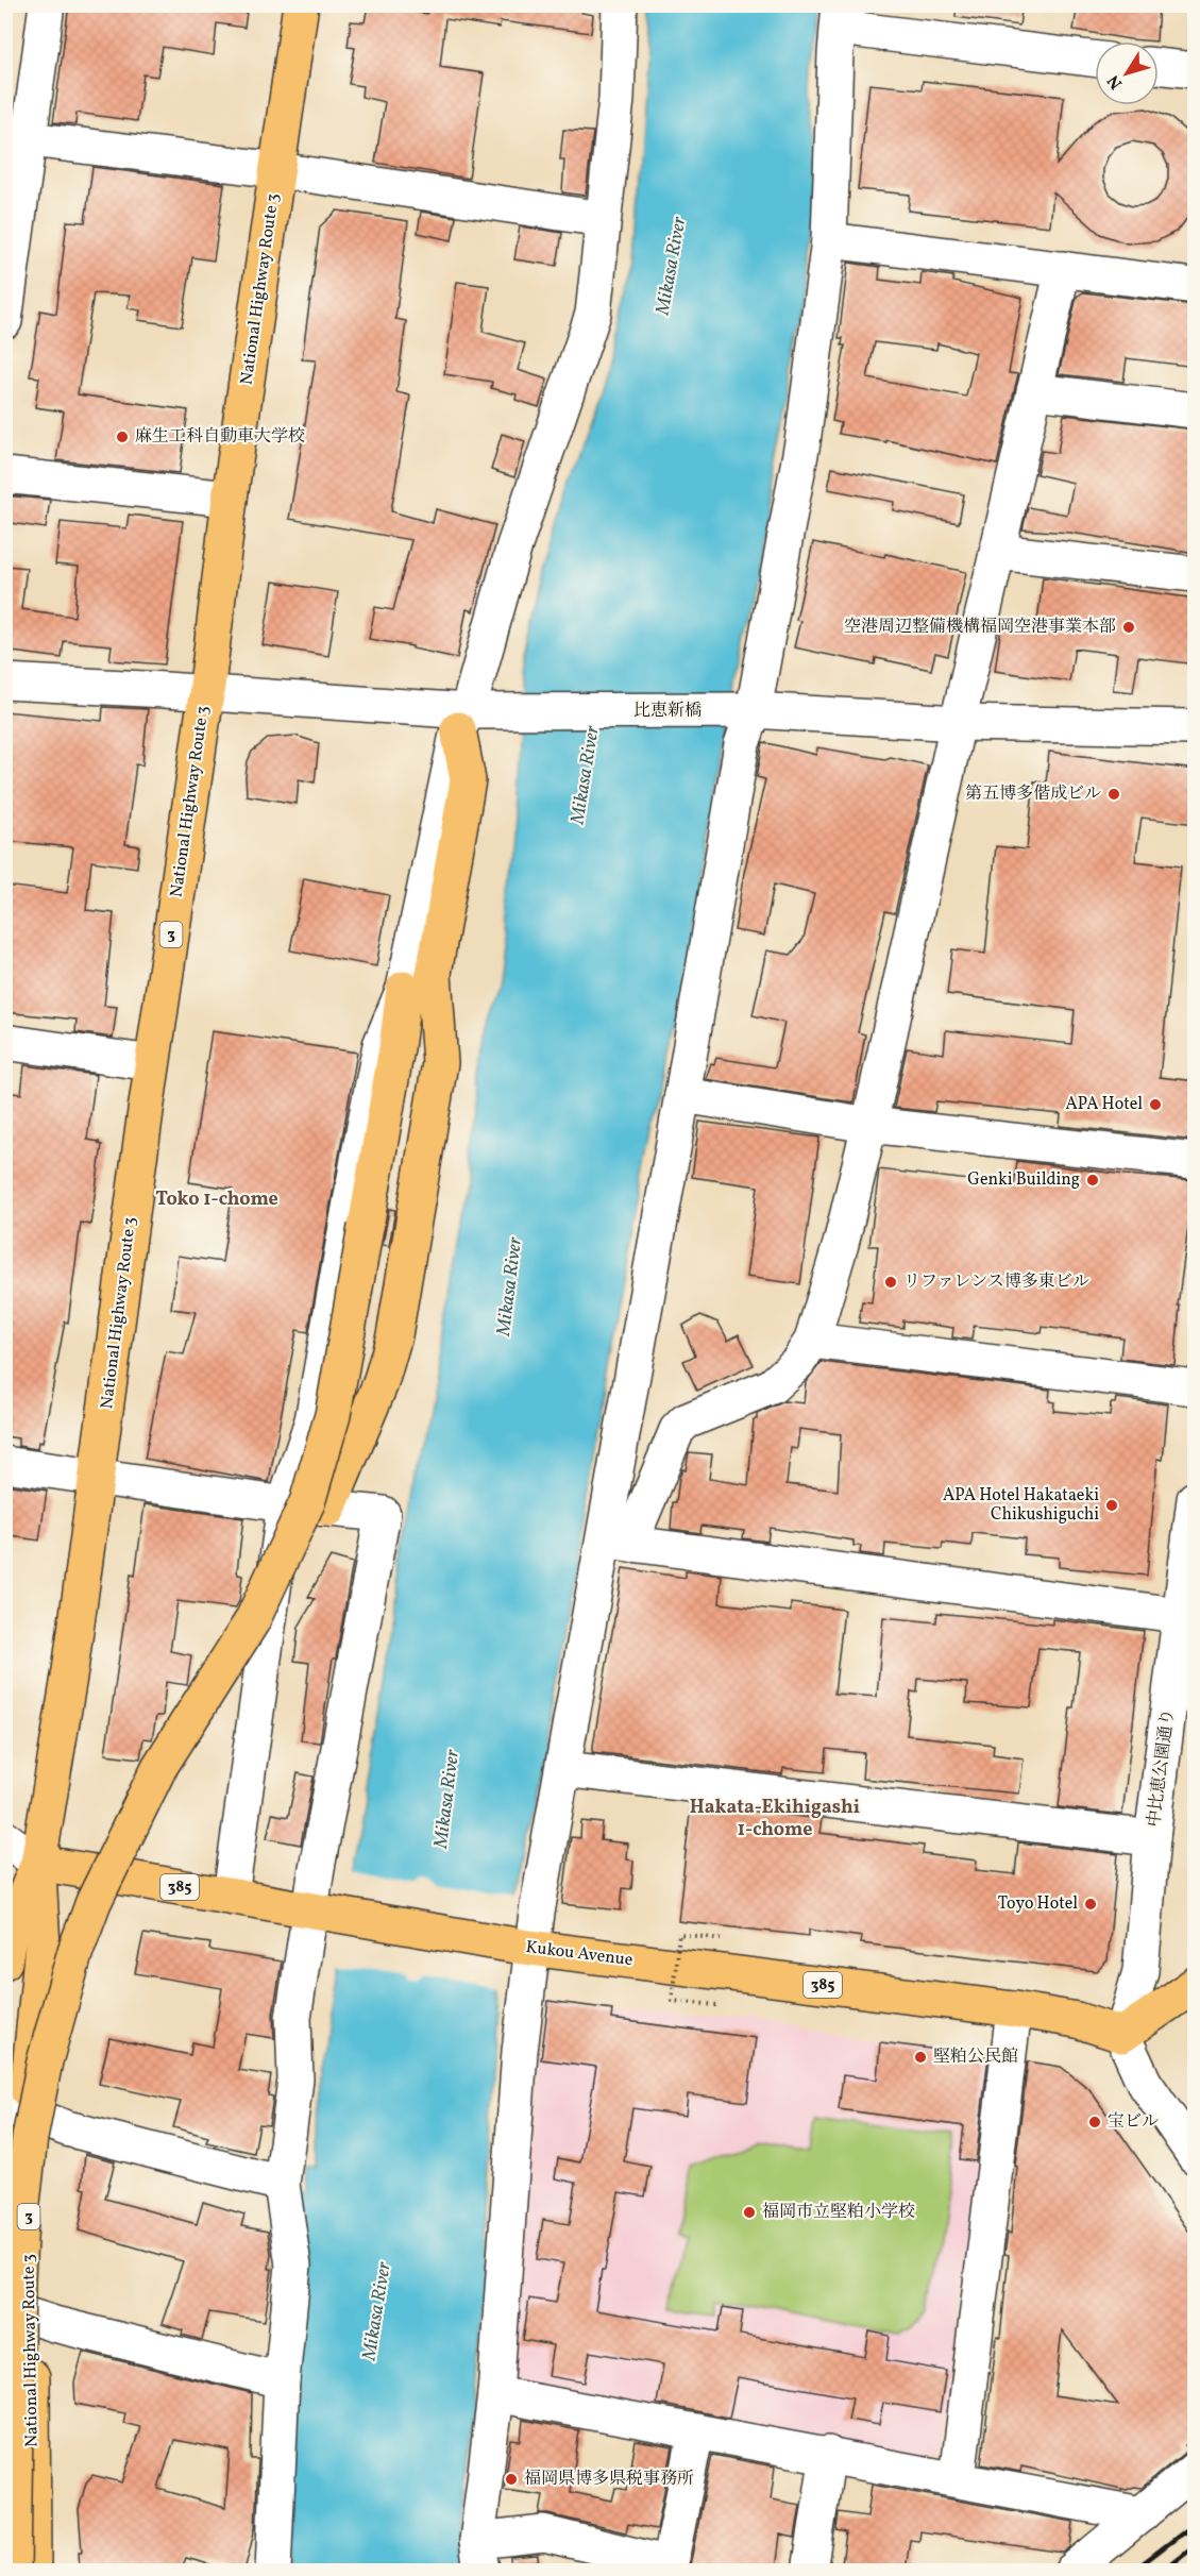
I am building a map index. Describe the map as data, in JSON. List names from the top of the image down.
{
  "streets": {
    "highway": [
      "National Highway Route 3",
      "3",
      "385",
      "Kukou Avenue"
    ],
    "street": ["比恵新橋", "中比恵公園通り"]
  },
  "crossings": [
    ["National Highway Route 3", "比恵新橋"],
    ["National Highway Route 3", "Kukou Avenue"],
    ["中比恵公園通り", "Kukou Avenue"]
  ],
  "districts": ["Toko 1-chome", "Hakata-Ekihigashi 1-chome"],
  "water": ["Mikasa River"],
  "places": [
    "麻生工科自動車大学校",
    "空港周辺整備機構福岡空港事業本部",
    "第五博多偕成ビル",
    "APA Hotel",
    "Genki Building",
    "リファレンス博多東ビル",
    "APA Hotel Hakataeki Chikushiguchi",
    "Toyo Hotel",
    "堅粕公民館",
    "宝ビル",
    "福岡市立堅粕小学校",
    "福岡県博多県税事務所"
  ],
  "north": "bottom left"
}
